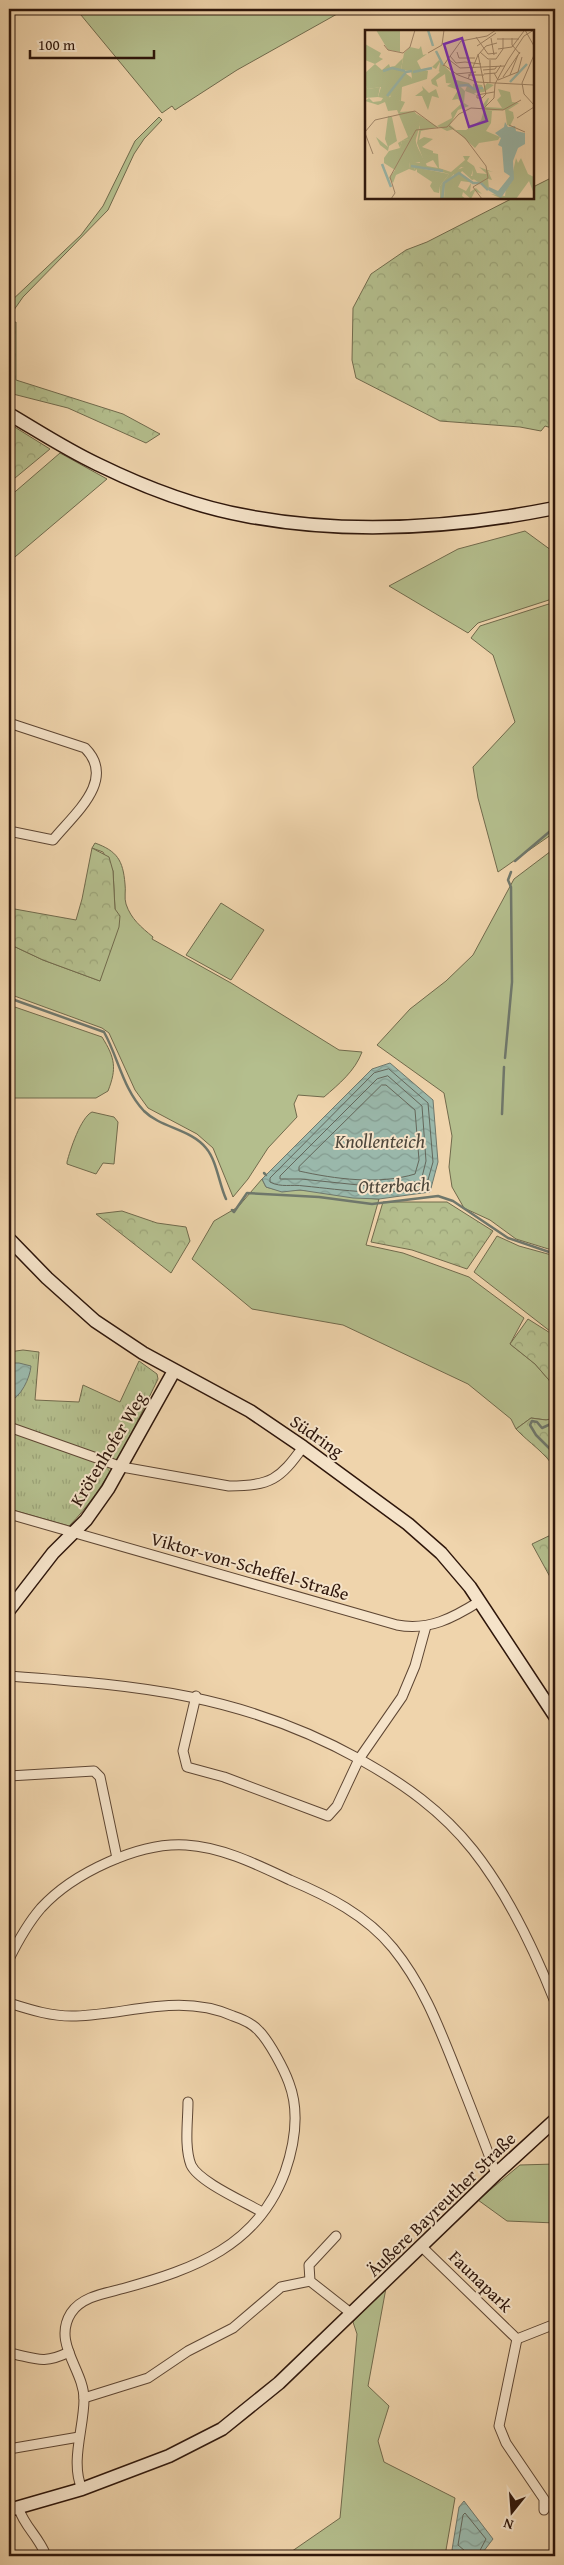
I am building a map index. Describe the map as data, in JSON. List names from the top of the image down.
{
  "streets": {
    "street": [
      "Südring",
      "Krötenhofer Weg",
      "Viktor-von-Scheffel-Straße",
      "Äußere Bayreuther Straße",
      "Faunapark"
    ]
  },
  "crossings": [
    ["Südring", "Krötenhofer Weg"],
    ["Südring", "Viktor-von-Scheffel-Straße"],
    ["Krötenhofer Weg", "Viktor-von-Scheffel-Straße"],
    ["Äußere Bayreuther Straße", "Faunapark"]
  ],
  "water": ["Knollenteich", "Otterbach"],
  "scale_bar": "100 m",
  "north": "bottom"
}
